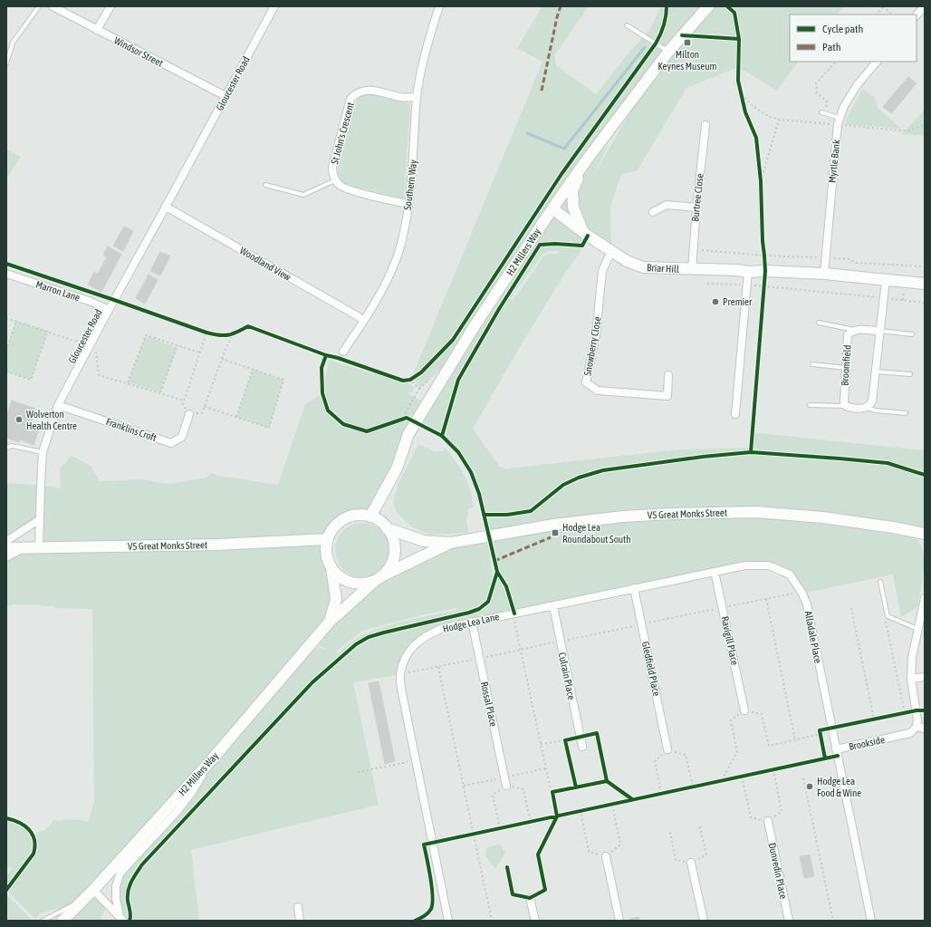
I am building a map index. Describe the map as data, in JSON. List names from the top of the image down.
{
  "streets": {
    "street": [
      "Windsor Street",
      "Gloucester Road",
      "St John's Crescent",
      "Myrtle Bank",
      "Southern Way",
      "Burtree Close",
      "H2 Millers Way",
      "Woodland View",
      "Briar Hill",
      "Marron Lane",
      "Snowberry Close",
      "Broomfield",
      "Franklins Croft",
      "V5 Great Monks Street",
      "Hodge Lea Lane",
      "Alladale Place",
      "Ravigill Place",
      "Gledfield Place",
      "Culrain Place",
      "Rossal Place",
      "Brookside",
      "Dunvedin Place"
    ]
  },
  "crossings": [
    ["Windsor Street", "Gloucester Road"],
    ["Gloucester Road", "Woodland View"],
    ["Gloucester Road", "Marron Lane"],
    ["Gloucester Road", "Franklins Croft"],
    ["Gloucester Road", "V5 Great Monks Street"],
    ["St John's Crescent", "Southern Way"],
    ["Myrtle Bank", "Briar Hill"],
    ["Southern Way", "Woodland View"],
    ["Burtree Close", "Briar Hill"],
    ["H2 Millers Way", "Briar Hill"],
    ["H2 Millers Way", "V5 Great Monks Street"],
    ["Briar Hill", "Snowberry Close"],
    ["Hodge Lea Lane", "Alladale Place"],
    ["Hodge Lea Lane", "Ravigill Place"],
    ["Hodge Lea Lane", "Gledfield Place"],
    ["Hodge Lea Lane", "Culrain Place"],
    ["Hodge Lea Lane", "Rossal Place"],
    ["Alladale Place", "Brookside"]
  ],
  "places": {
    "transit": ["Milton Keynes Museum", "Hodge Lea Roundabout South"],
    "other": ["Premier", "Wolverton Health Centre", "Hodge Lea Food & Wine"]
  },
  "legend": ["Cycle path", "Path"]
}
